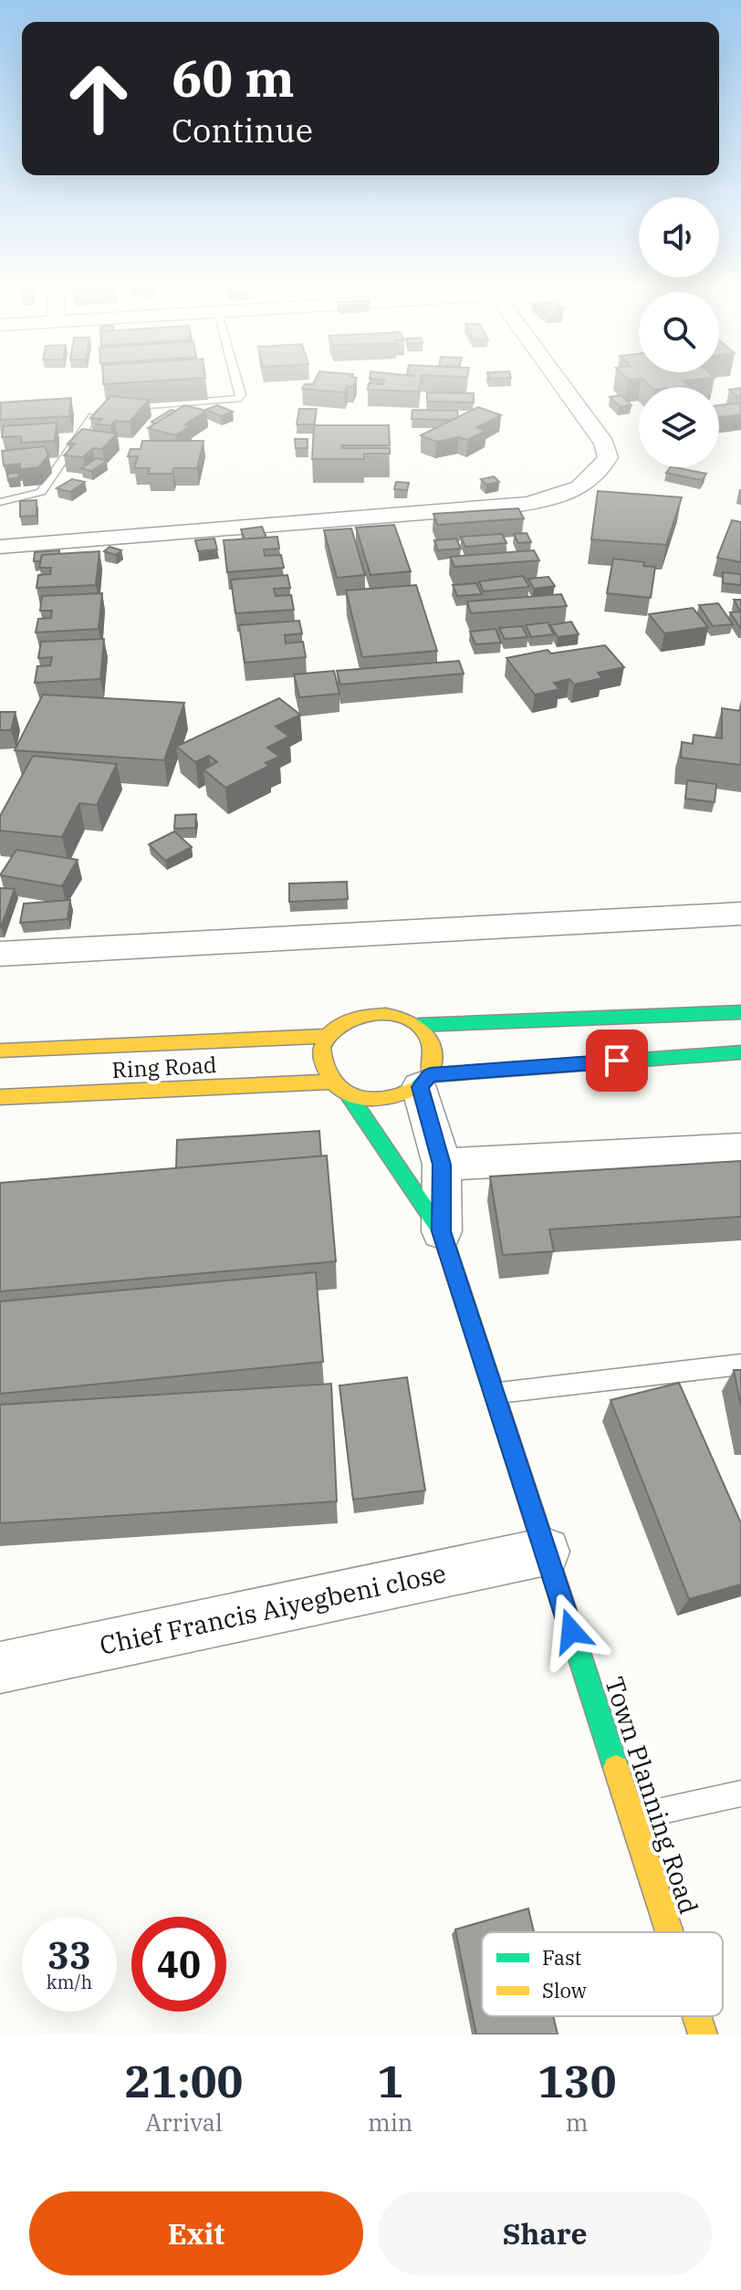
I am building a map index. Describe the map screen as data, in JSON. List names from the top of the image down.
{
  "streets": {
    "main road": ["Ring Road", "Town Planning Road"],
    "street": ["Chief Francis Aiyegbeni close"]
  },
  "crossings": [
    ["Ring Road", "Town Planning Road"],
    ["Chief Francis Aiyegbeni close", "Town Planning Road"]
  ],
  "legend": ["Fast", "Slow"],
  "page": {
    "turn": ["60 m", "Continue"],
    "speed": "33 km/h",
    "limit": "40",
    "eta": [
      "21:00",
      "Arrival",
      "1",
      "min",
      "130",
      "m"
    ],
    "buttons": ["Exit", "Share"]
  }
}
